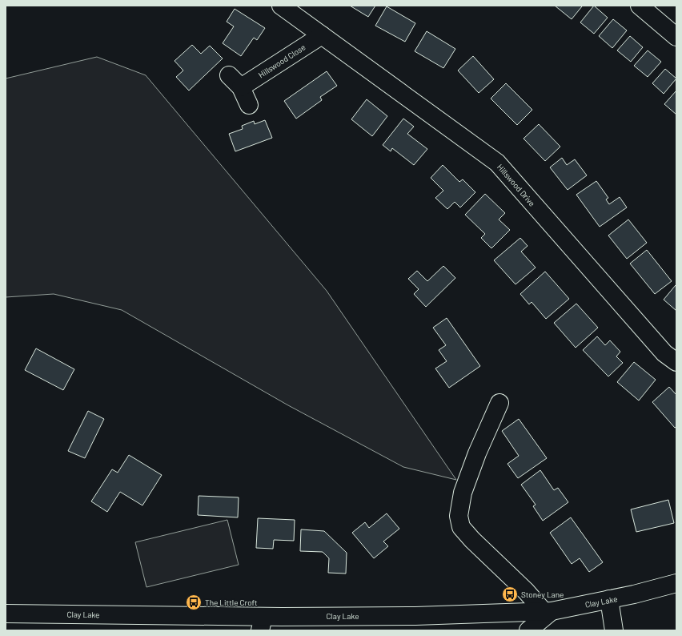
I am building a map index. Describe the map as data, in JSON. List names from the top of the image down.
{
  "streets": {
    "street": ["Hillswood Close", "Hillswood Drive", "Clay Lake"]
  },
  "crossings": [
    ["Hillswood Close", "Hillswood Drive"]
  ],
  "places": {
    "bus stop": ["Stoney Lane", "The Little Croft"]
  }
}
